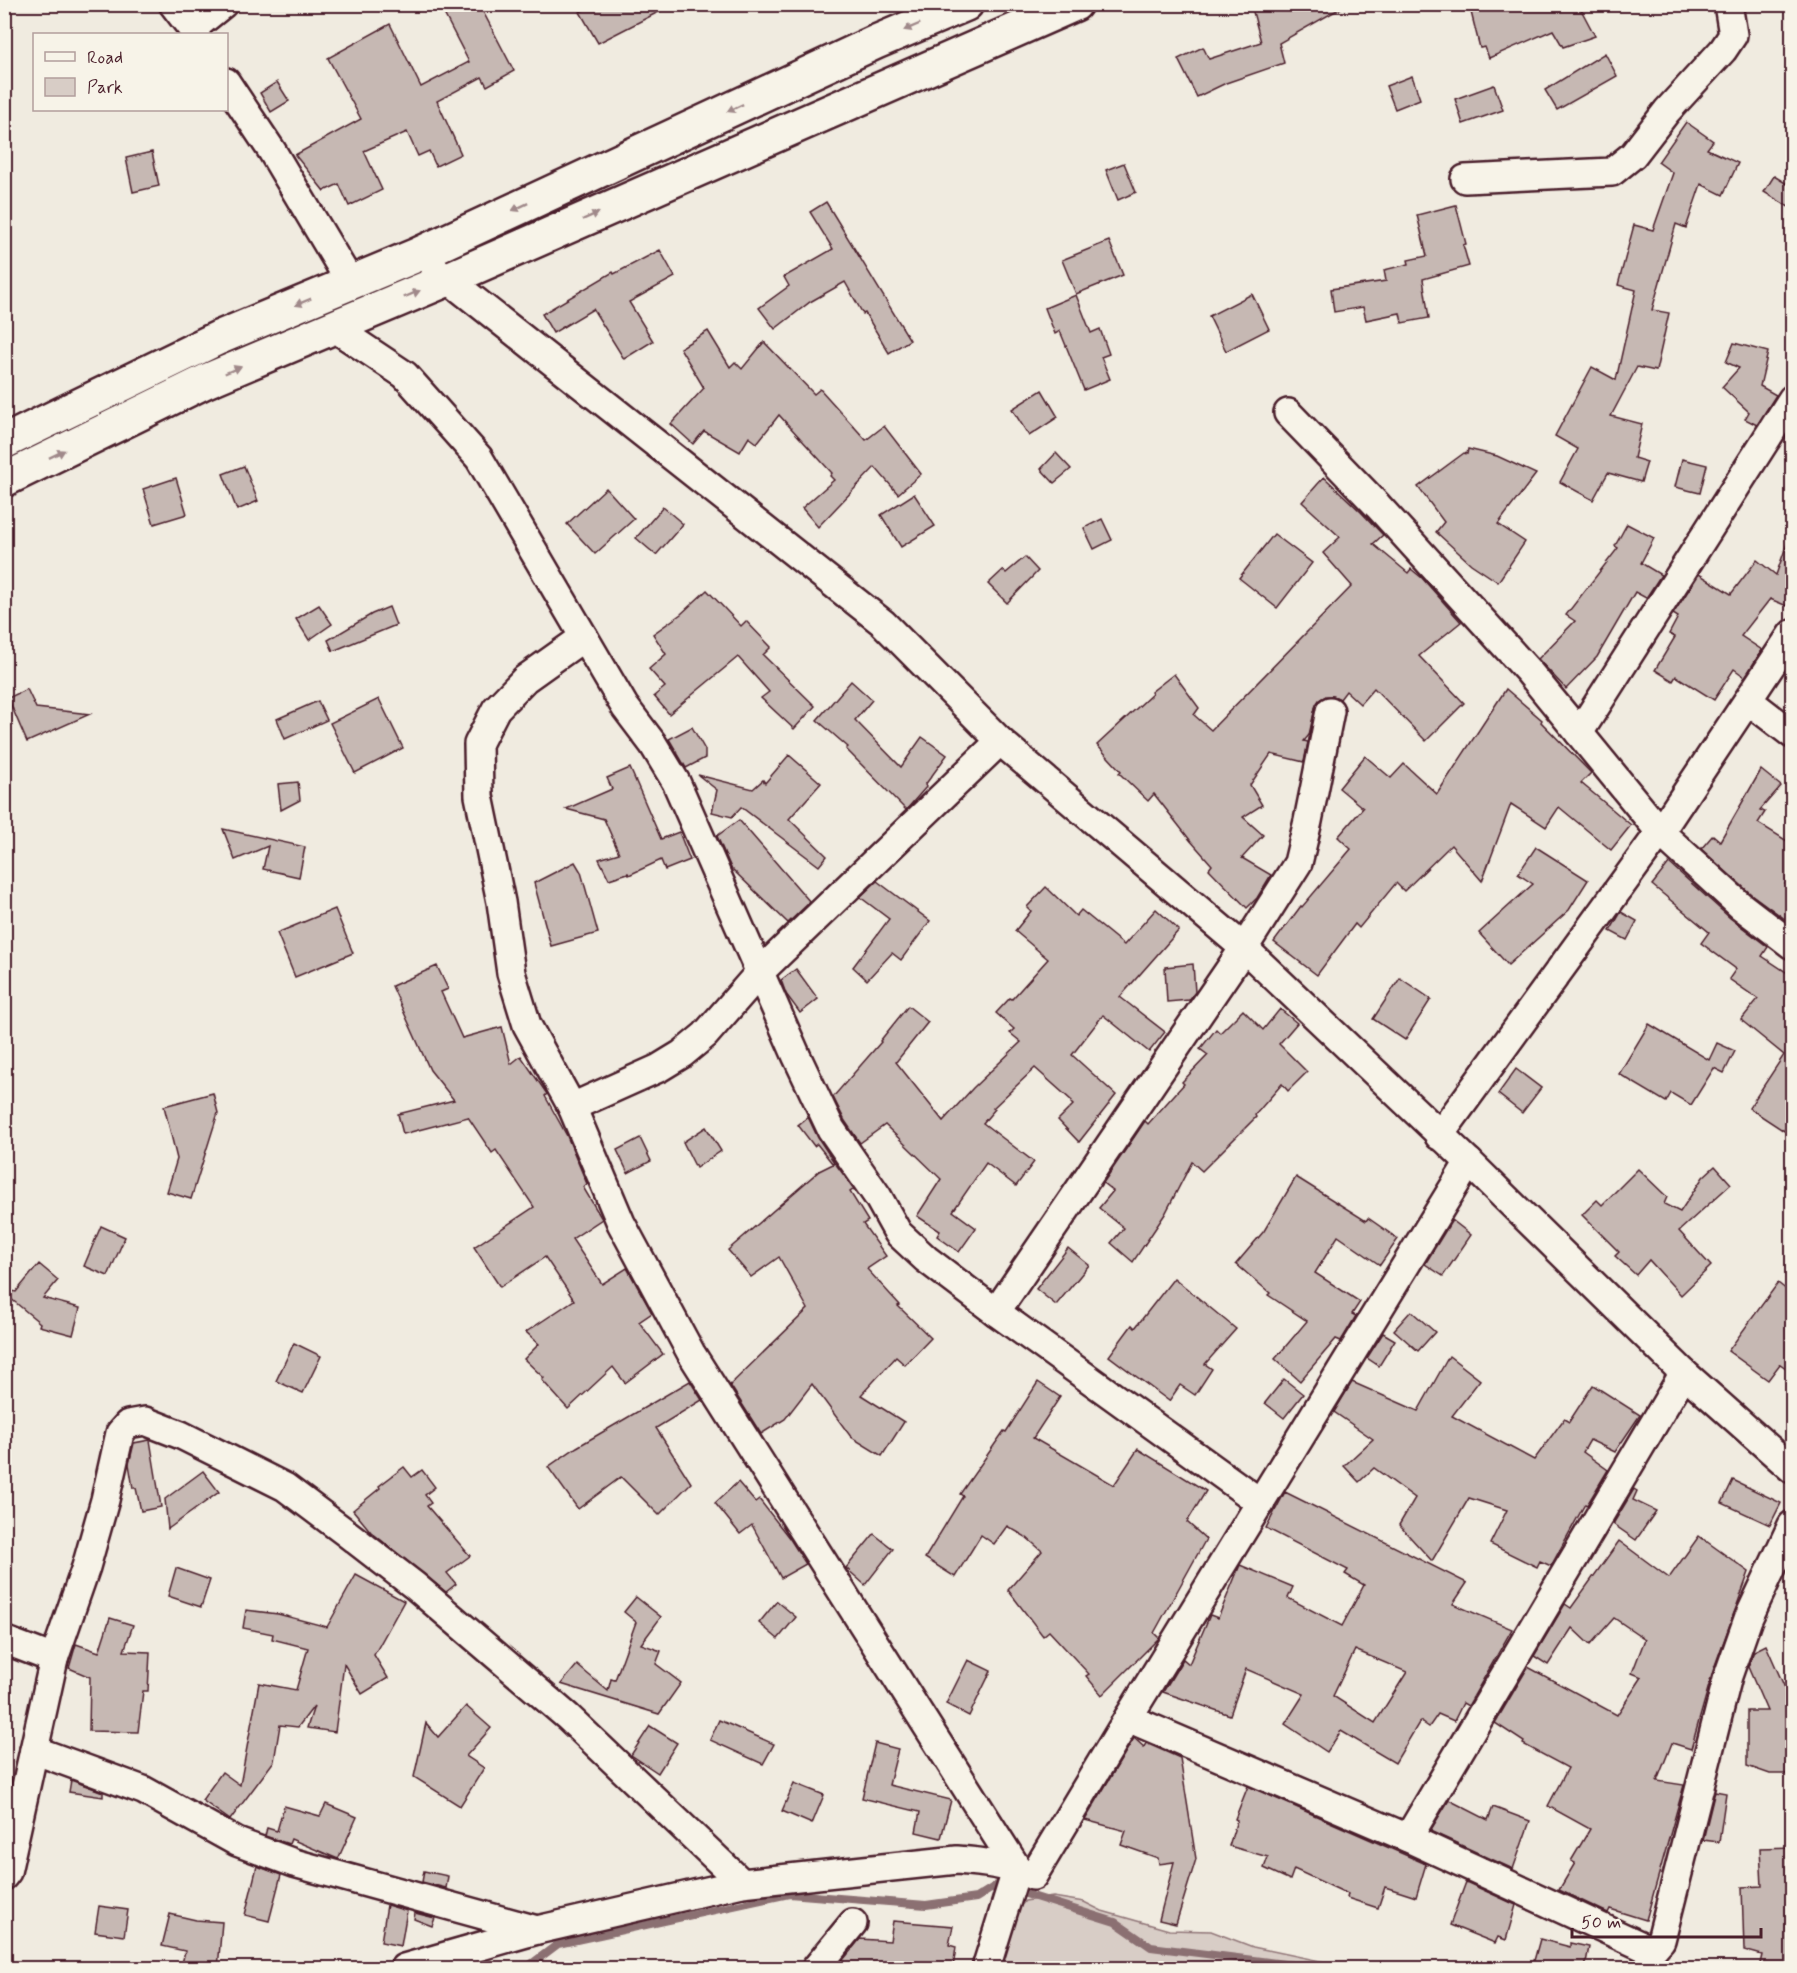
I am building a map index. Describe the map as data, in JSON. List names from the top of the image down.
{
  "legend": ["Road", "Park"],
  "scale_bar": "50 m"
}
